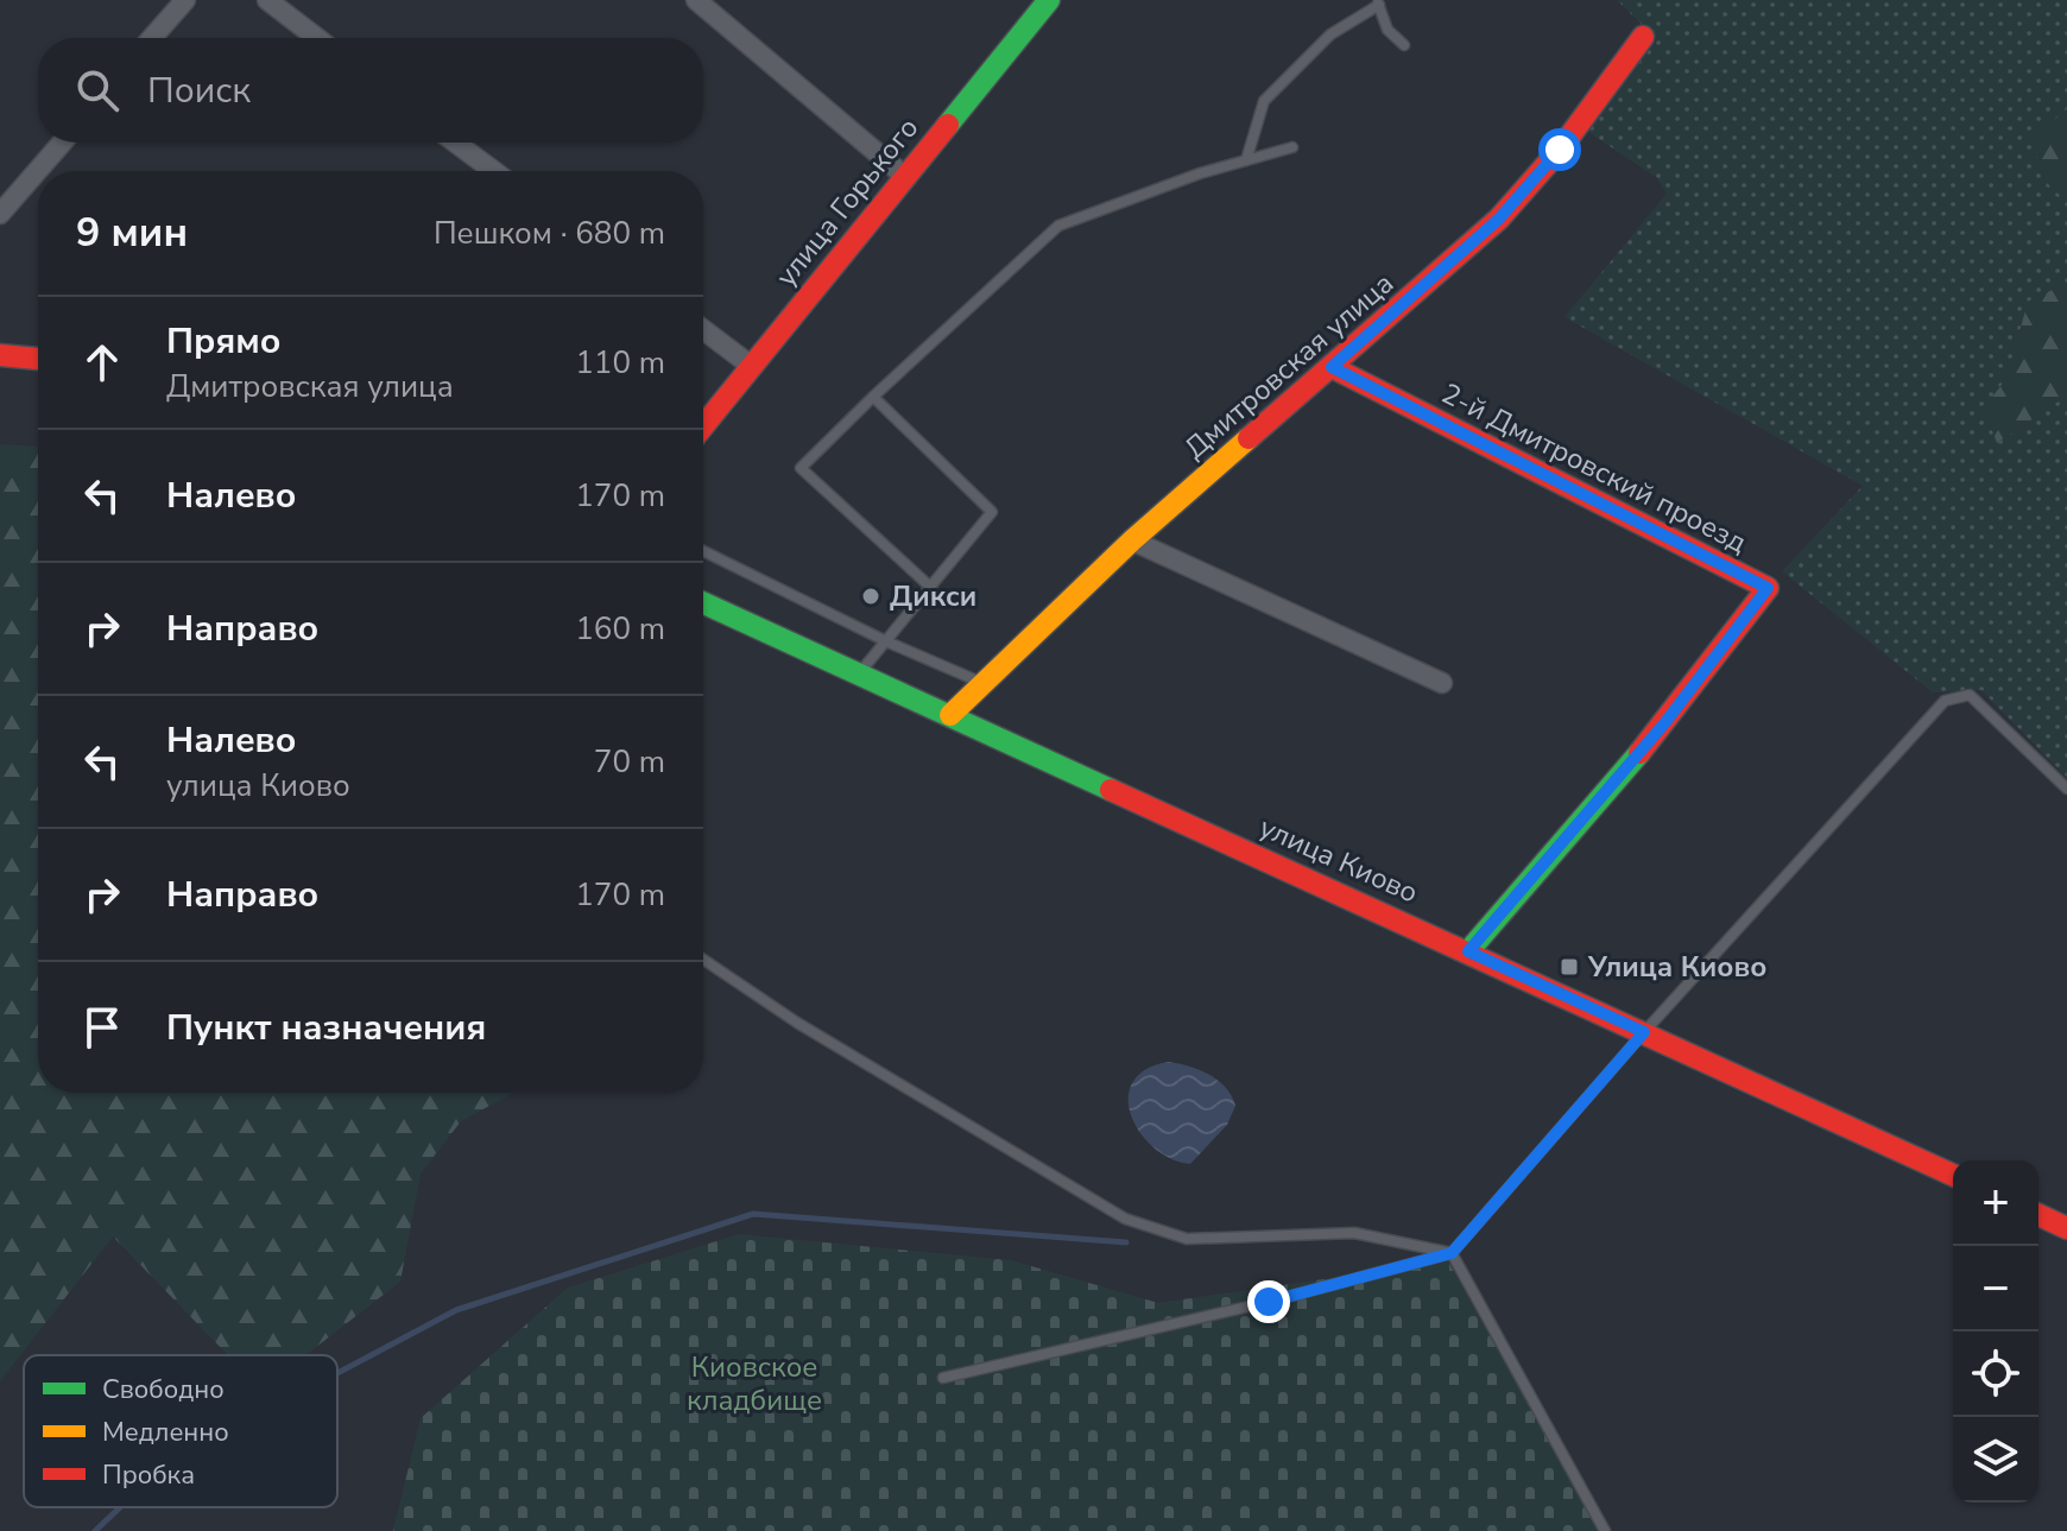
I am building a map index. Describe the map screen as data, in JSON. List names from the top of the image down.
{
  "streets": {
    "street": [
      "улица Горького",
      "Дмитровская улица",
      "2-й Дмитровский проезд",
      "улица Киово"
    ]
  },
  "crossings": [
    ["Дмитровская улица", "2-й Дмитровский проезд"],
    ["Дмитровская улица", "улица Киово"],
    ["2-й Дмитровский проезд", "улица Киово"]
  ],
  "parks": ["Киовское кладбище"],
  "places": {
    "other": ["Дикси"],
    "transit": ["Улица Киово"]
  },
  "legend": ["Свободно", "Медленно", "Пробка"],
  "page": {
    "search": "Поиск",
    "heading": ["9 мин", "Пешком · 680 m"],
    "list": [
      ["Прямо", "Дмитровская улица", "110 m"],
      ["Налево", "170 m"],
      ["Направо", "160 m"],
      ["Налево", "улица Киово", "70 m"],
      ["Направо", "170 m"],
      "Пункт назначения"
    ],
    "map_buttons": ["+", "−"]
  }
}
